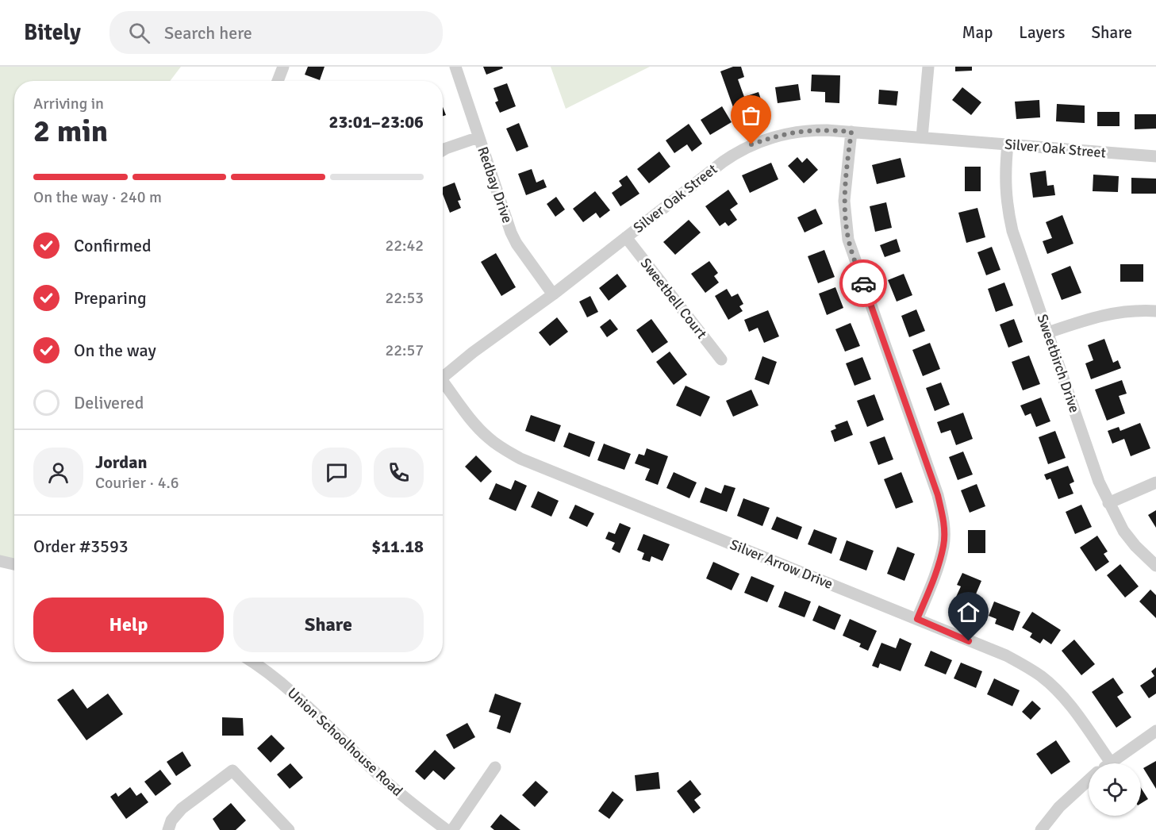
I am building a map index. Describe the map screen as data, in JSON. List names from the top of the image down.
{
  "streets": {
    "street": [
      "Silver Oak Street",
      "Redbay Drive",
      "Sweetbell Court",
      "Sweetbirch Drive",
      "Silver Arrow Drive",
      "Union Schoolhouse Road"
    ]
  },
  "crossings": [
    ["Silver Oak Street", "Redbay Drive"],
    ["Silver Oak Street", "Sweetbell Court"],
    ["Silver Oak Street", "Sweetbirch Drive"]
  ],
  "page": {
    "header": "Bitely",
    "search": "Search here",
    "nav": ["Map", "Layers", "Share"],
    "heading": ["2 min", "Arriving in", "23:01–23:06"],
    "panel": [
      "Jordan",
      "Courier · 4.6",
      "Order #3593",
      "$11.18"
    ],
    "bar": "On the way · 240 m",
    "list": [
      ["Confirmed", "22:42"],
      ["Preparing", "22:53"],
      ["On the way", "22:57"],
      "Delivered"
    ],
    "buttons": ["Help", "Share"]
  }
}
